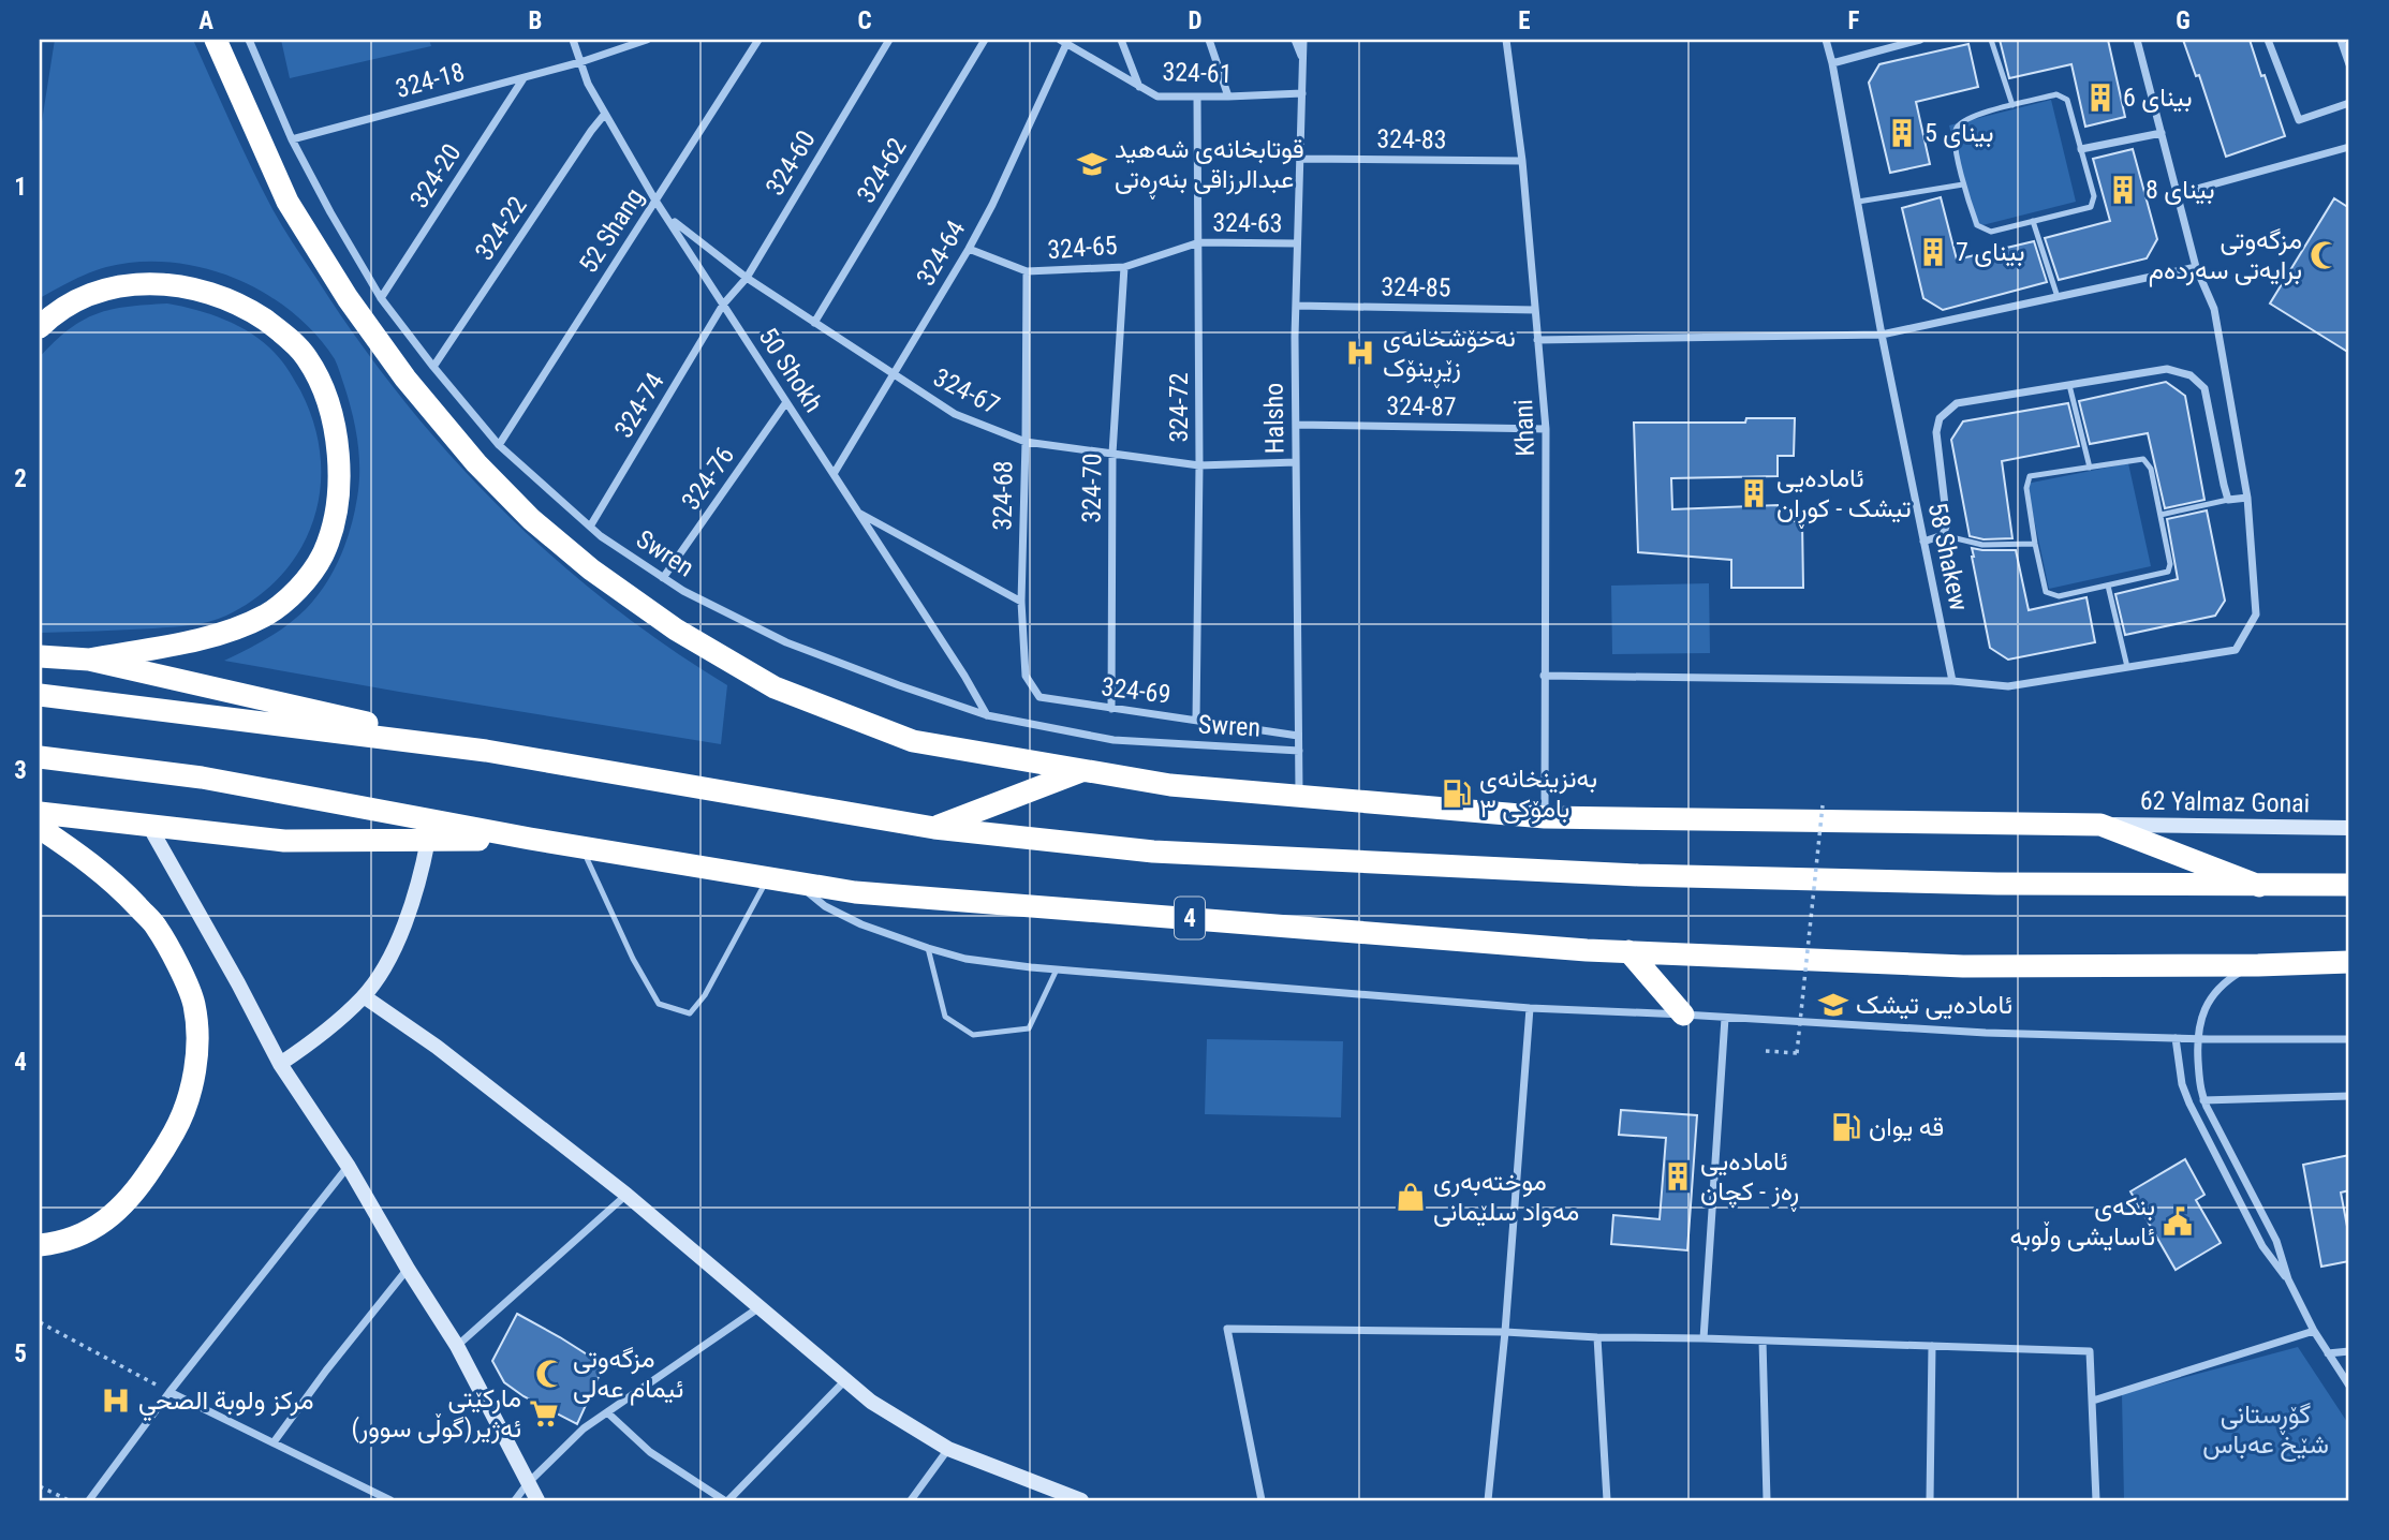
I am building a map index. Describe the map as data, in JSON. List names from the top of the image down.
{
  "streets": {
    "highway": ["4"],
    "street": [
      "324-61",
      "324-18",
      "324-83",
      "324-60",
      "324-62",
      "324-20",
      "324-63",
      "324-22",
      "52 Shang",
      "324-65",
      "324-64",
      "324-85",
      "50 Shokh",
      "324-67",
      "324-74",
      "324-87",
      "324-72",
      "Halsho",
      "Khani",
      "324-76",
      "324-70",
      "324-68",
      "Swren",
      "58 Shakew",
      "324-69",
      "62 Yalmaz Gonai"
    ]
  },
  "crossings": [
    ["324-61", "324-64"],
    ["324-61", "324-72"],
    ["324-61", "Halsho"],
    ["324-18", "324-20"],
    ["324-18", "50 Shokh"],
    ["324-18", "Swren"],
    ["324-83", "Halsho"],
    ["324-83", "Khani"],
    ["324-60", "50 Shokh"],
    ["324-60", "324-67"],
    ["324-60", "324-74"],
    ["324-62", "324-67"],
    ["324-20", "Swren"],
    ["324-63", "324-65"],
    ["324-63", "324-72"],
    ["324-63", "Halsho"],
    ["324-22", "50 Shokh"],
    ["324-22", "Swren"],
    ["52 Shang", "50 Shokh"],
    ["52 Shang", "Swren"],
    ["324-65", "324-64"],
    ["324-65", "324-72"],
    ["324-65", "324-70"],
    ["324-65", "324-68"],
    ["324-64", "50 Shokh"],
    ["324-64", "324-67"],
    ["324-85", "Halsho"],
    ["324-85", "Khani"],
    ["50 Shokh", "324-67"],
    ["50 Shokh", "324-74"],
    ["50 Shokh", "324-76"],
    ["50 Shokh", "Swren"],
    ["324-67", "324-72"],
    ["324-67", "Halsho"],
    ["324-67", "324-70"],
    ["324-67", "324-68"],
    ["324-74", "Swren"],
    ["324-87", "Halsho"],
    ["324-87", "Khani"],
    ["324-72", "324-69"],
    ["Halsho", "Swren"],
    ["Halsho", "324-69"],
    ["324-76", "Swren"],
    ["324-70", "324-69"],
    ["324-68", "324-69"]
  ],
  "parks": ["گۆڕستانی شێخ عەباس"],
  "places": {
    "building": [
      "بيناى 6",
      "بيناى 5",
      "بيناى 8",
      "بيناى 7",
      "ئامادەیی تیشک - کوڕان",
      "ئامادەیی ڕەز - کچان"
    ],
    "school or university": ["قوتابخانەی شەهید عبدالرزاقی بنەڕەتی", "ئامادەیی تیشک"],
    "mosque": ["مزگەوتی برایەتی سەردەم", "مزگەوتی ئیمام عەلی"],
    "hospital": ["نەخۆشخانەی زێڕینۆک", "مركز ولوبة الصحي"],
    "fuel station": ["بەنزینخانەی بامۆکی ٣", "قه یوان"],
    "shop": ["موختەبەری مەواد سلێمانی"],
    "public building": ["بنکەی ئاسایشی وڵوبە"],
    "supermarket": ["مارکێتی ئەژیر(گوڵی سوور)"]
  },
  "grid": {
    "columns": [
      "A",
      "B",
      "C",
      "D",
      "E",
      "F",
      "G"
    ],
    "rows": [
      "1",
      "2",
      "3",
      "4",
      "5"
    ]
  }
}
